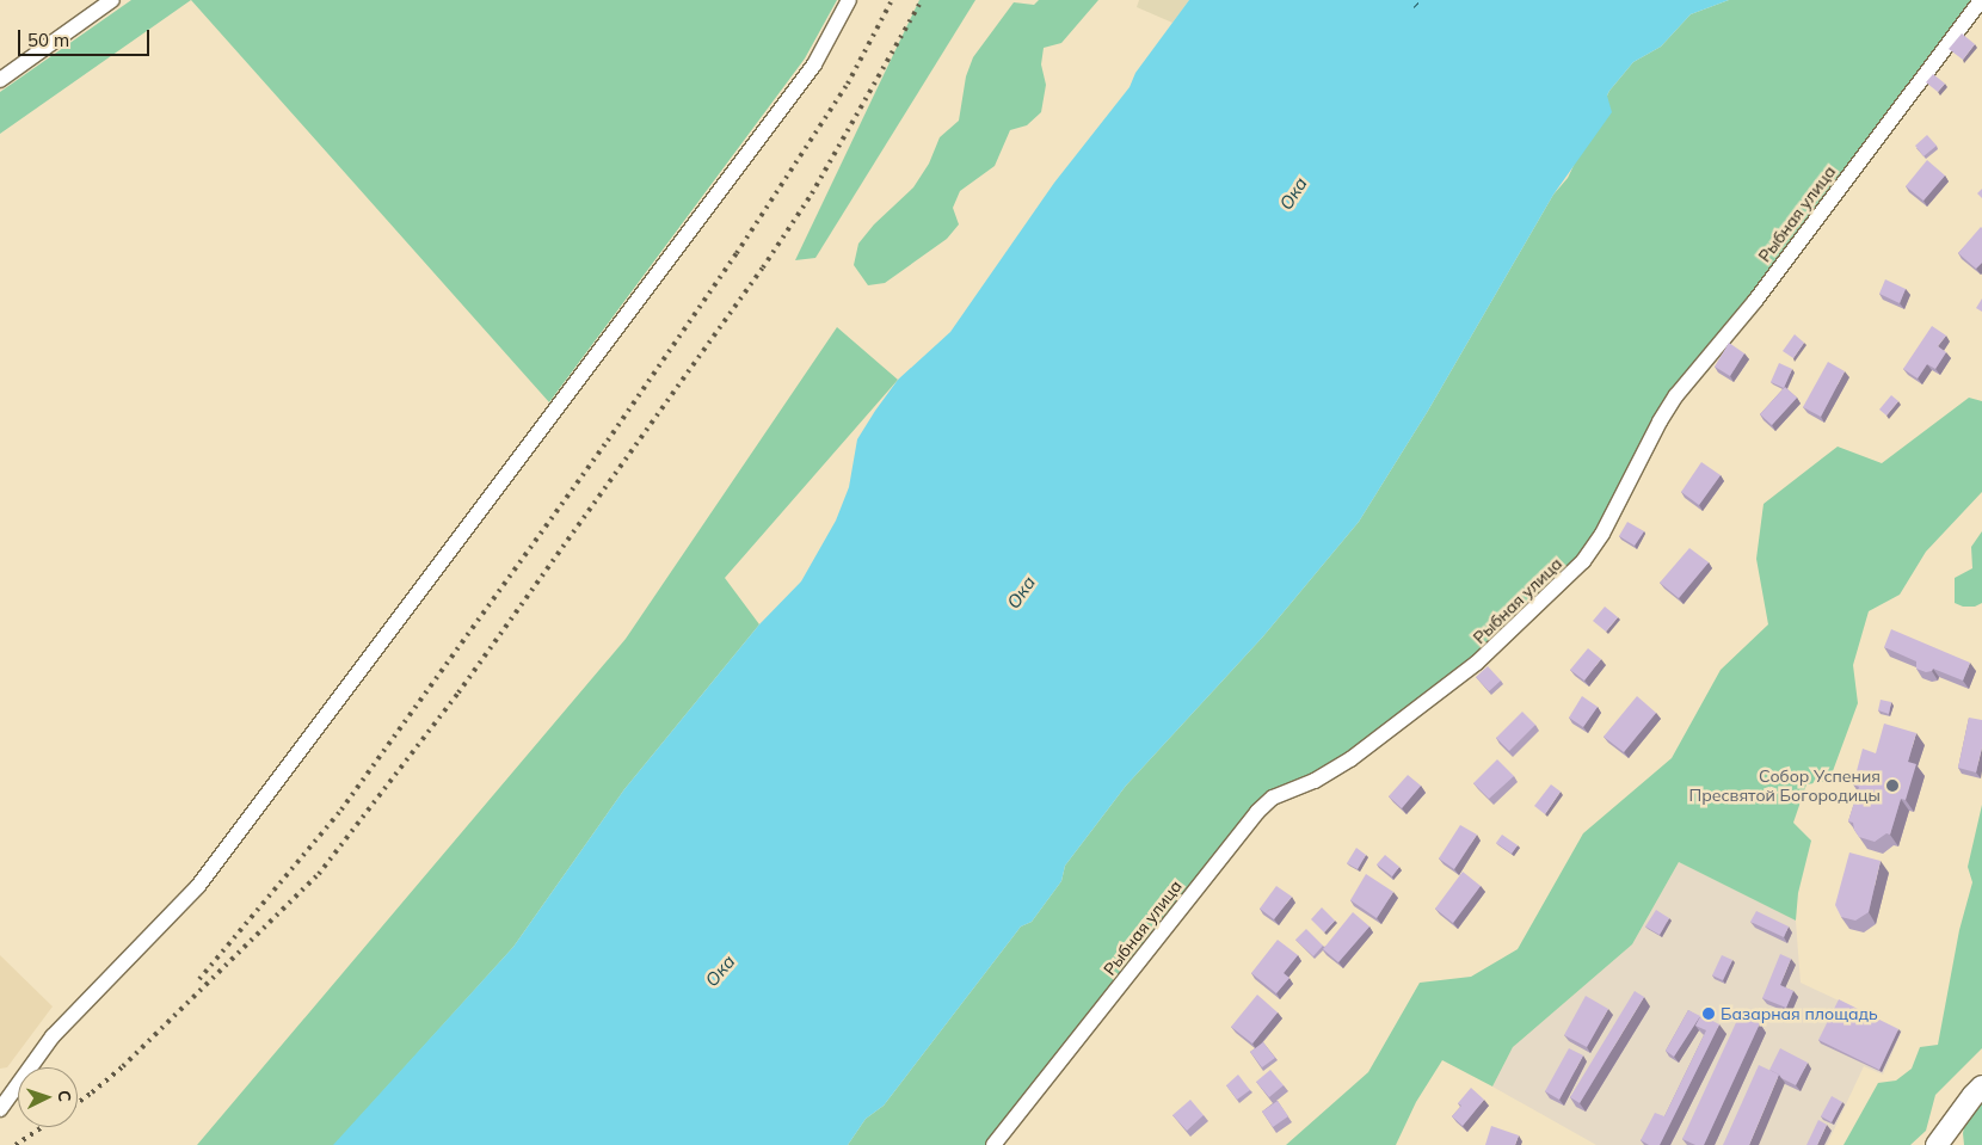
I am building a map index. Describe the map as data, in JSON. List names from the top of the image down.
{
  "streets": {
    "street": ["Рыбная улица"]
  },
  "water": ["Ока"],
  "places": ["Собор Успения Пресвятой Богородицы", "Базарная площадь"],
  "scale_bar": "50 m",
  "north": "right"
}
